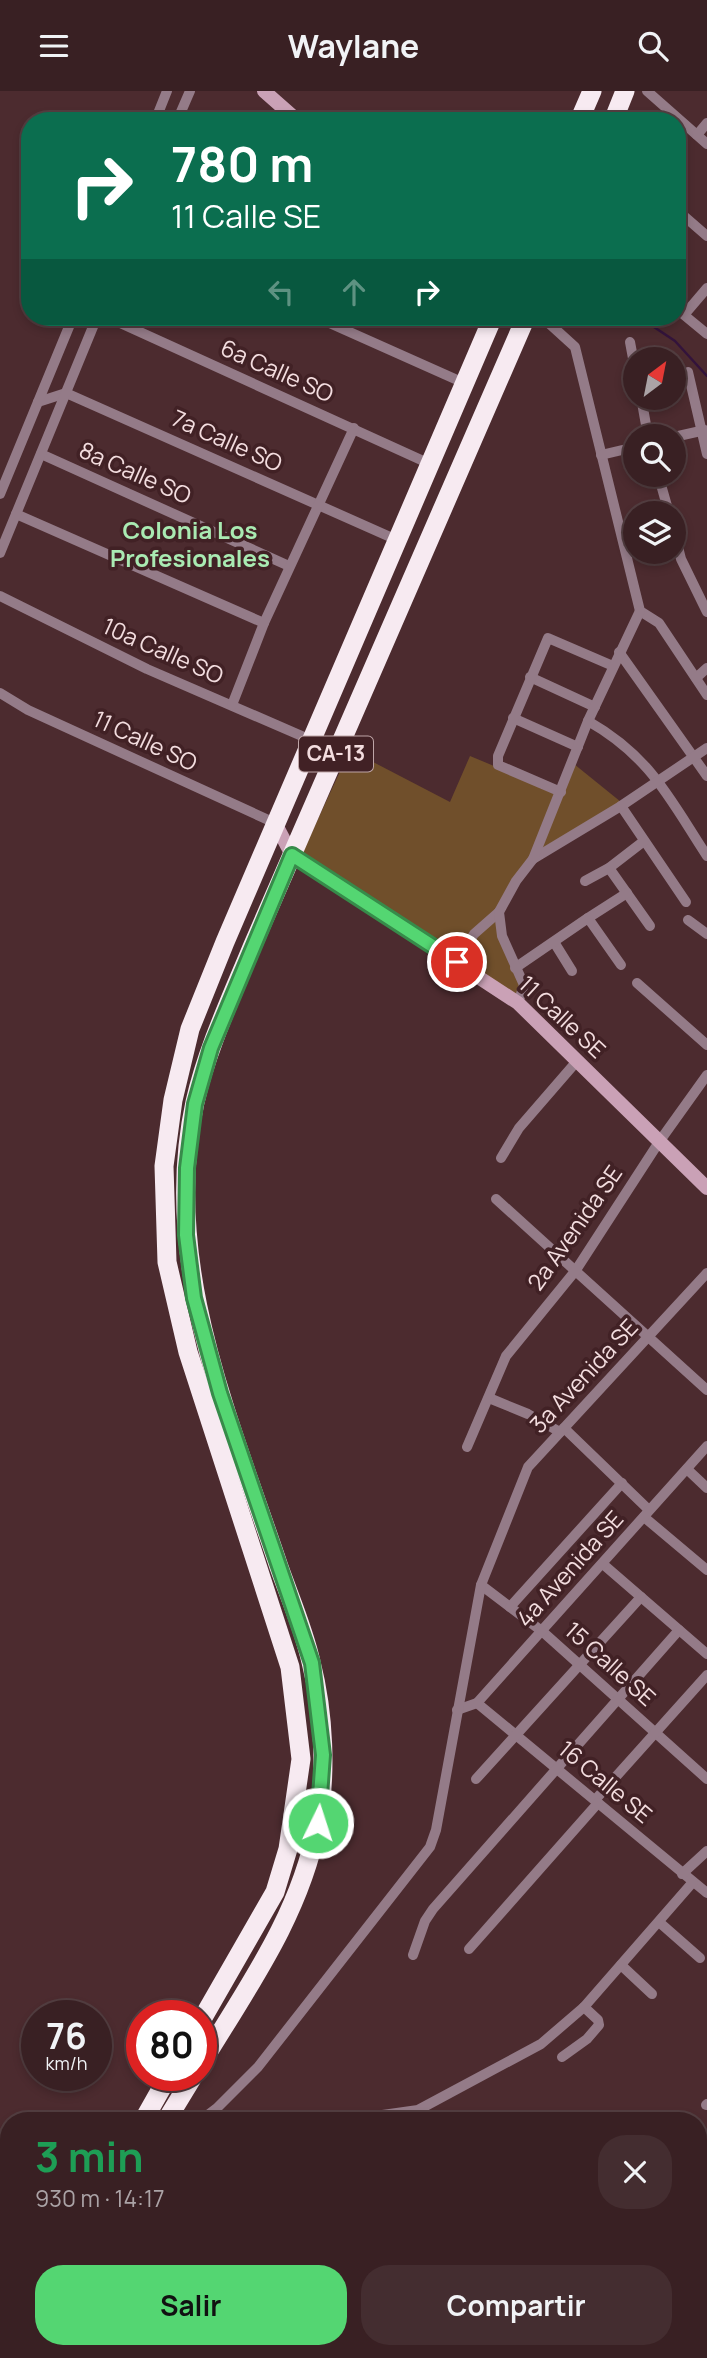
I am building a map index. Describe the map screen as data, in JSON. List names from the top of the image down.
{
  "streets": {
    "highway": ["CA-13"],
    "street": [
      "6a Calle SO",
      "7a Calle SO",
      "8a Calle SO",
      "10a Calle SO",
      "11 Calle SO",
      "11 Calle SE",
      "2a Avenida SE",
      "3a Avenida SE",
      "4a Avenida SE",
      "15 Calle SE",
      "16 Calle SE"
    ]
  },
  "crossings": [
    ["6a Calle SO", "CA-13"],
    ["7a Calle SO", "CA-13"],
    ["10a Calle SO", "CA-13"],
    ["11 Calle SO", "CA-13"],
    ["11 Calle SO", "11 Calle SE"],
    ["CA-13", "11 Calle SE"],
    ["11 Calle SE", "2a Avenida SE"],
    ["3a Avenida SE", "15 Calle SE"],
    ["4a Avenida SE", "15 Calle SE"],
    ["4a Avenida SE", "16 Calle SE"]
  ],
  "districts": ["Colonia Los Profesionales"],
  "north": "top right",
  "page": {
    "header": "Waylane",
    "turn": ["780 m", "11 Calle SE"],
    "speed": "76 km/h",
    "limit": "80",
    "heading": ["3 min", "930 m · 14:17"],
    "buttons": ["Salir", "Compartir"]
  }
}
